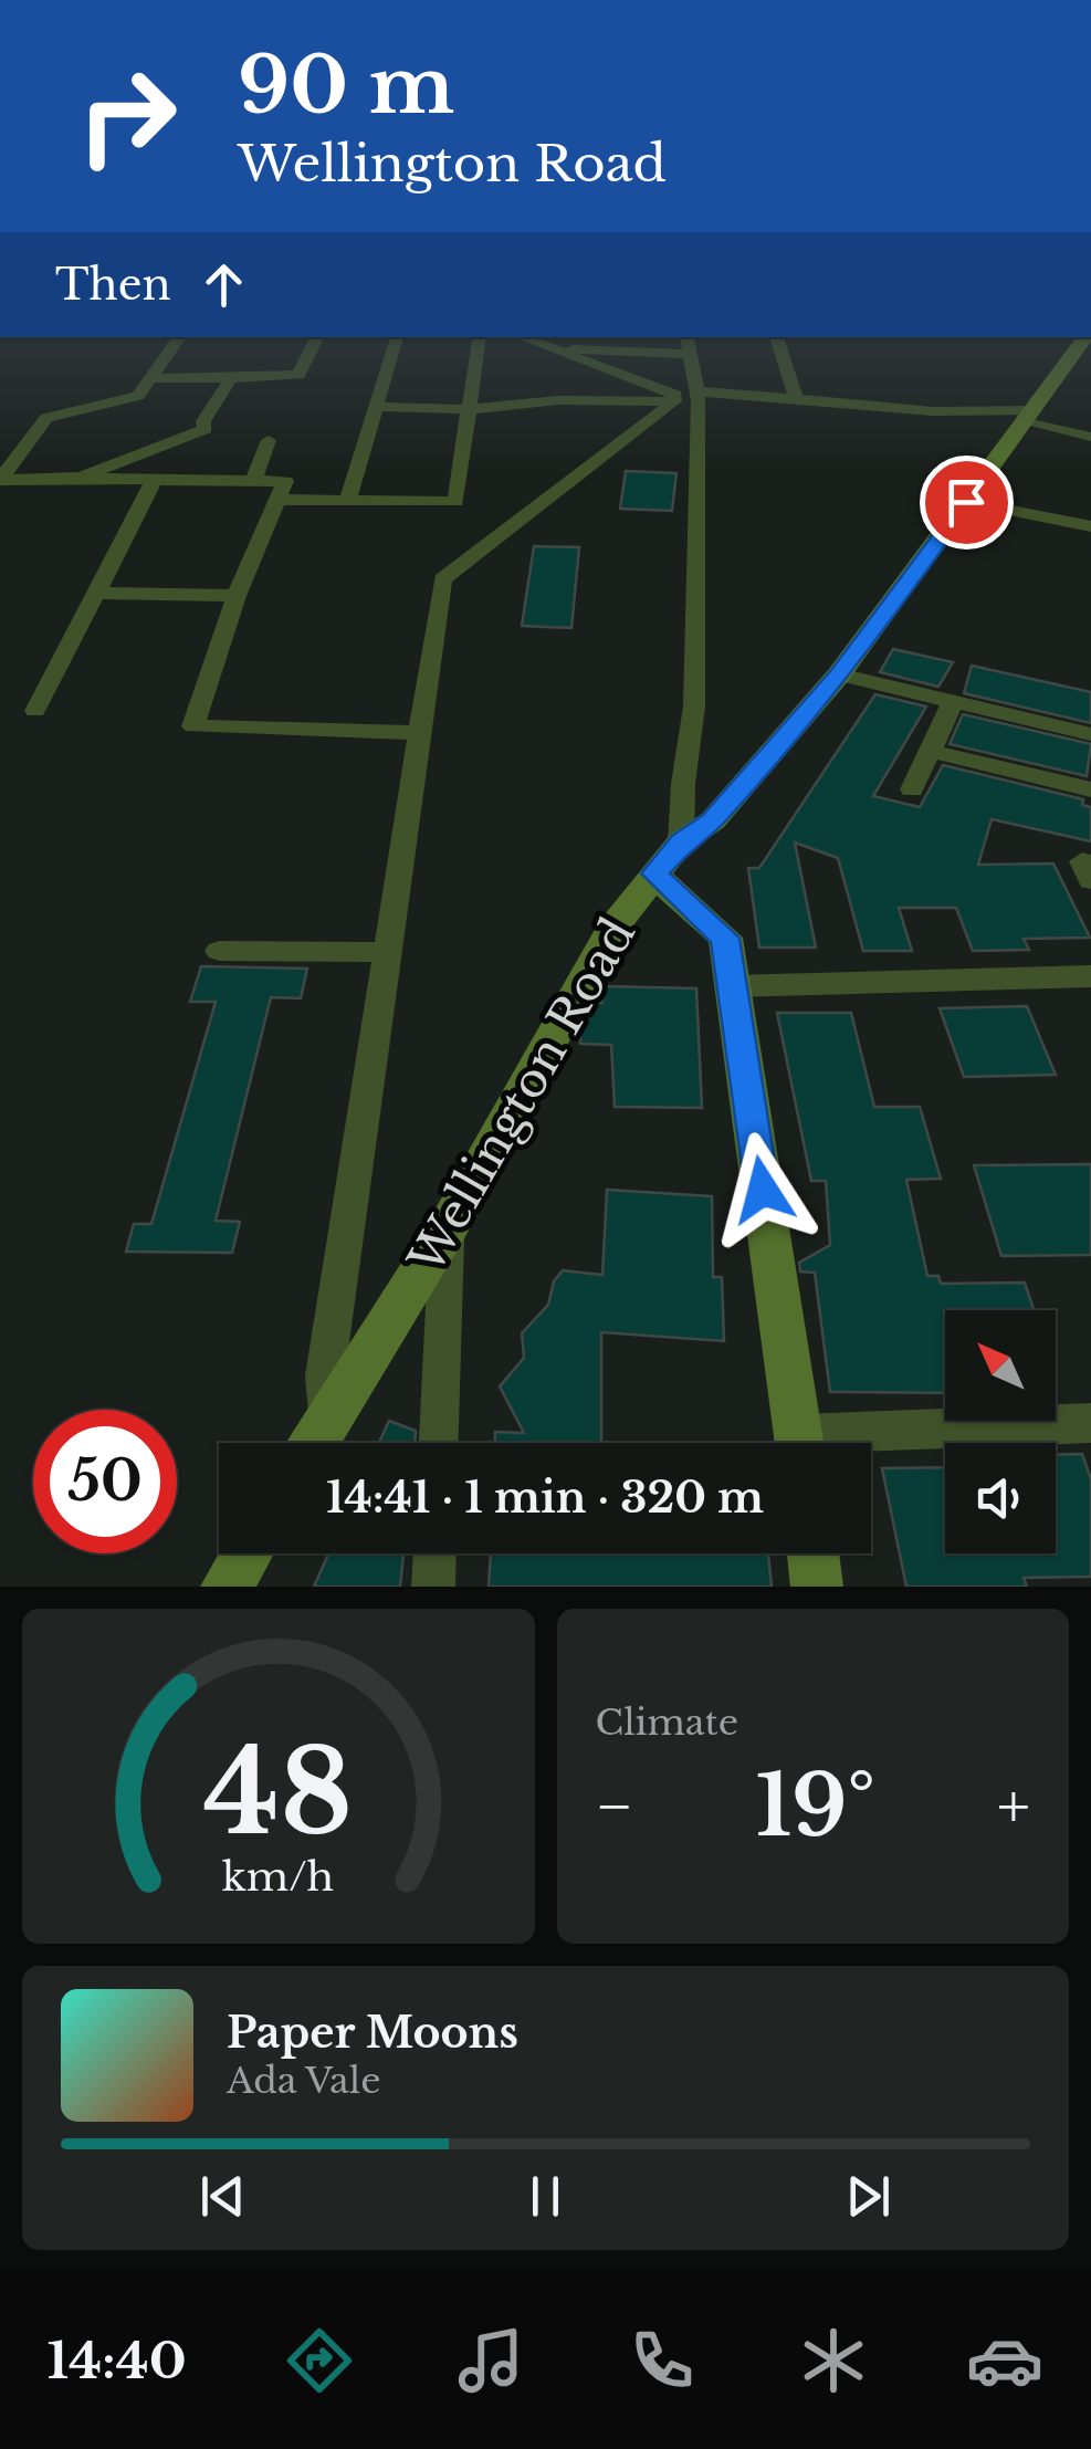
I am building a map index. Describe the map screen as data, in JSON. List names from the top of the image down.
{
  "streets": {
    "main road": ["Wellington Road"]
  },
  "north": "top left",
  "page": {
    "turn": ["90 m", "Wellington Road"],
    "then": "Then",
    "limit": "50",
    "trip": "14:41 · 1 min · 320 m",
    "tile": "Climate",
    "heat": ["−", "19°", "+"],
    "song": ["Paper Moons", "Ada Vale"],
    "tabs": "14:40",
    "gauge": ["48", "km/h"]
  }
}
